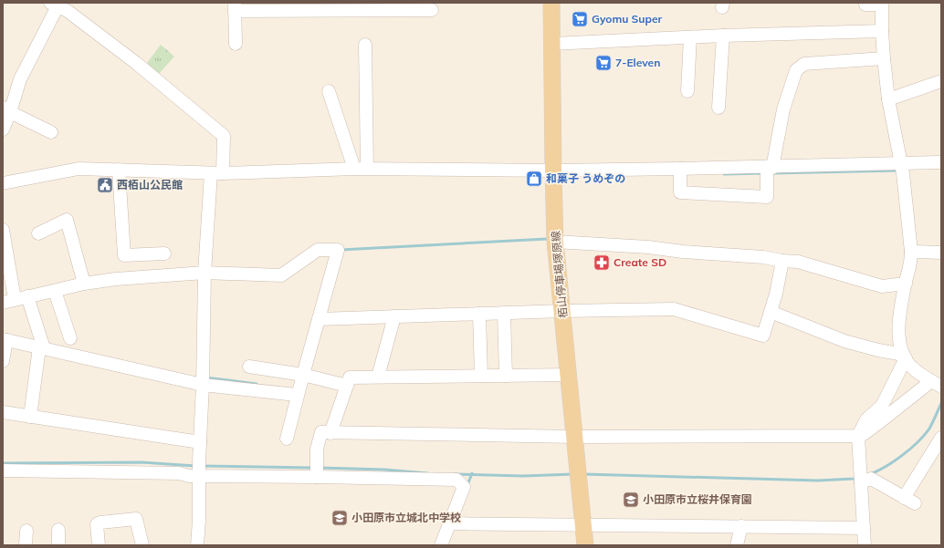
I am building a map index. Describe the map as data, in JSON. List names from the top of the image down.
{
  "streets": {
    "main road": ["栢山停車場塚原線"]
  },
  "places": {
    "supermarket": ["Gyomu Super", "7-Eleven"],
    "shop": ["和菓子 うめぞの"],
    "public building": ["西栢山公民館"],
    "pharmacy": ["Create SD"],
    "school or university": ["小田原市立桜井保育園", "小田原市立城北中学校"]
  }
}
